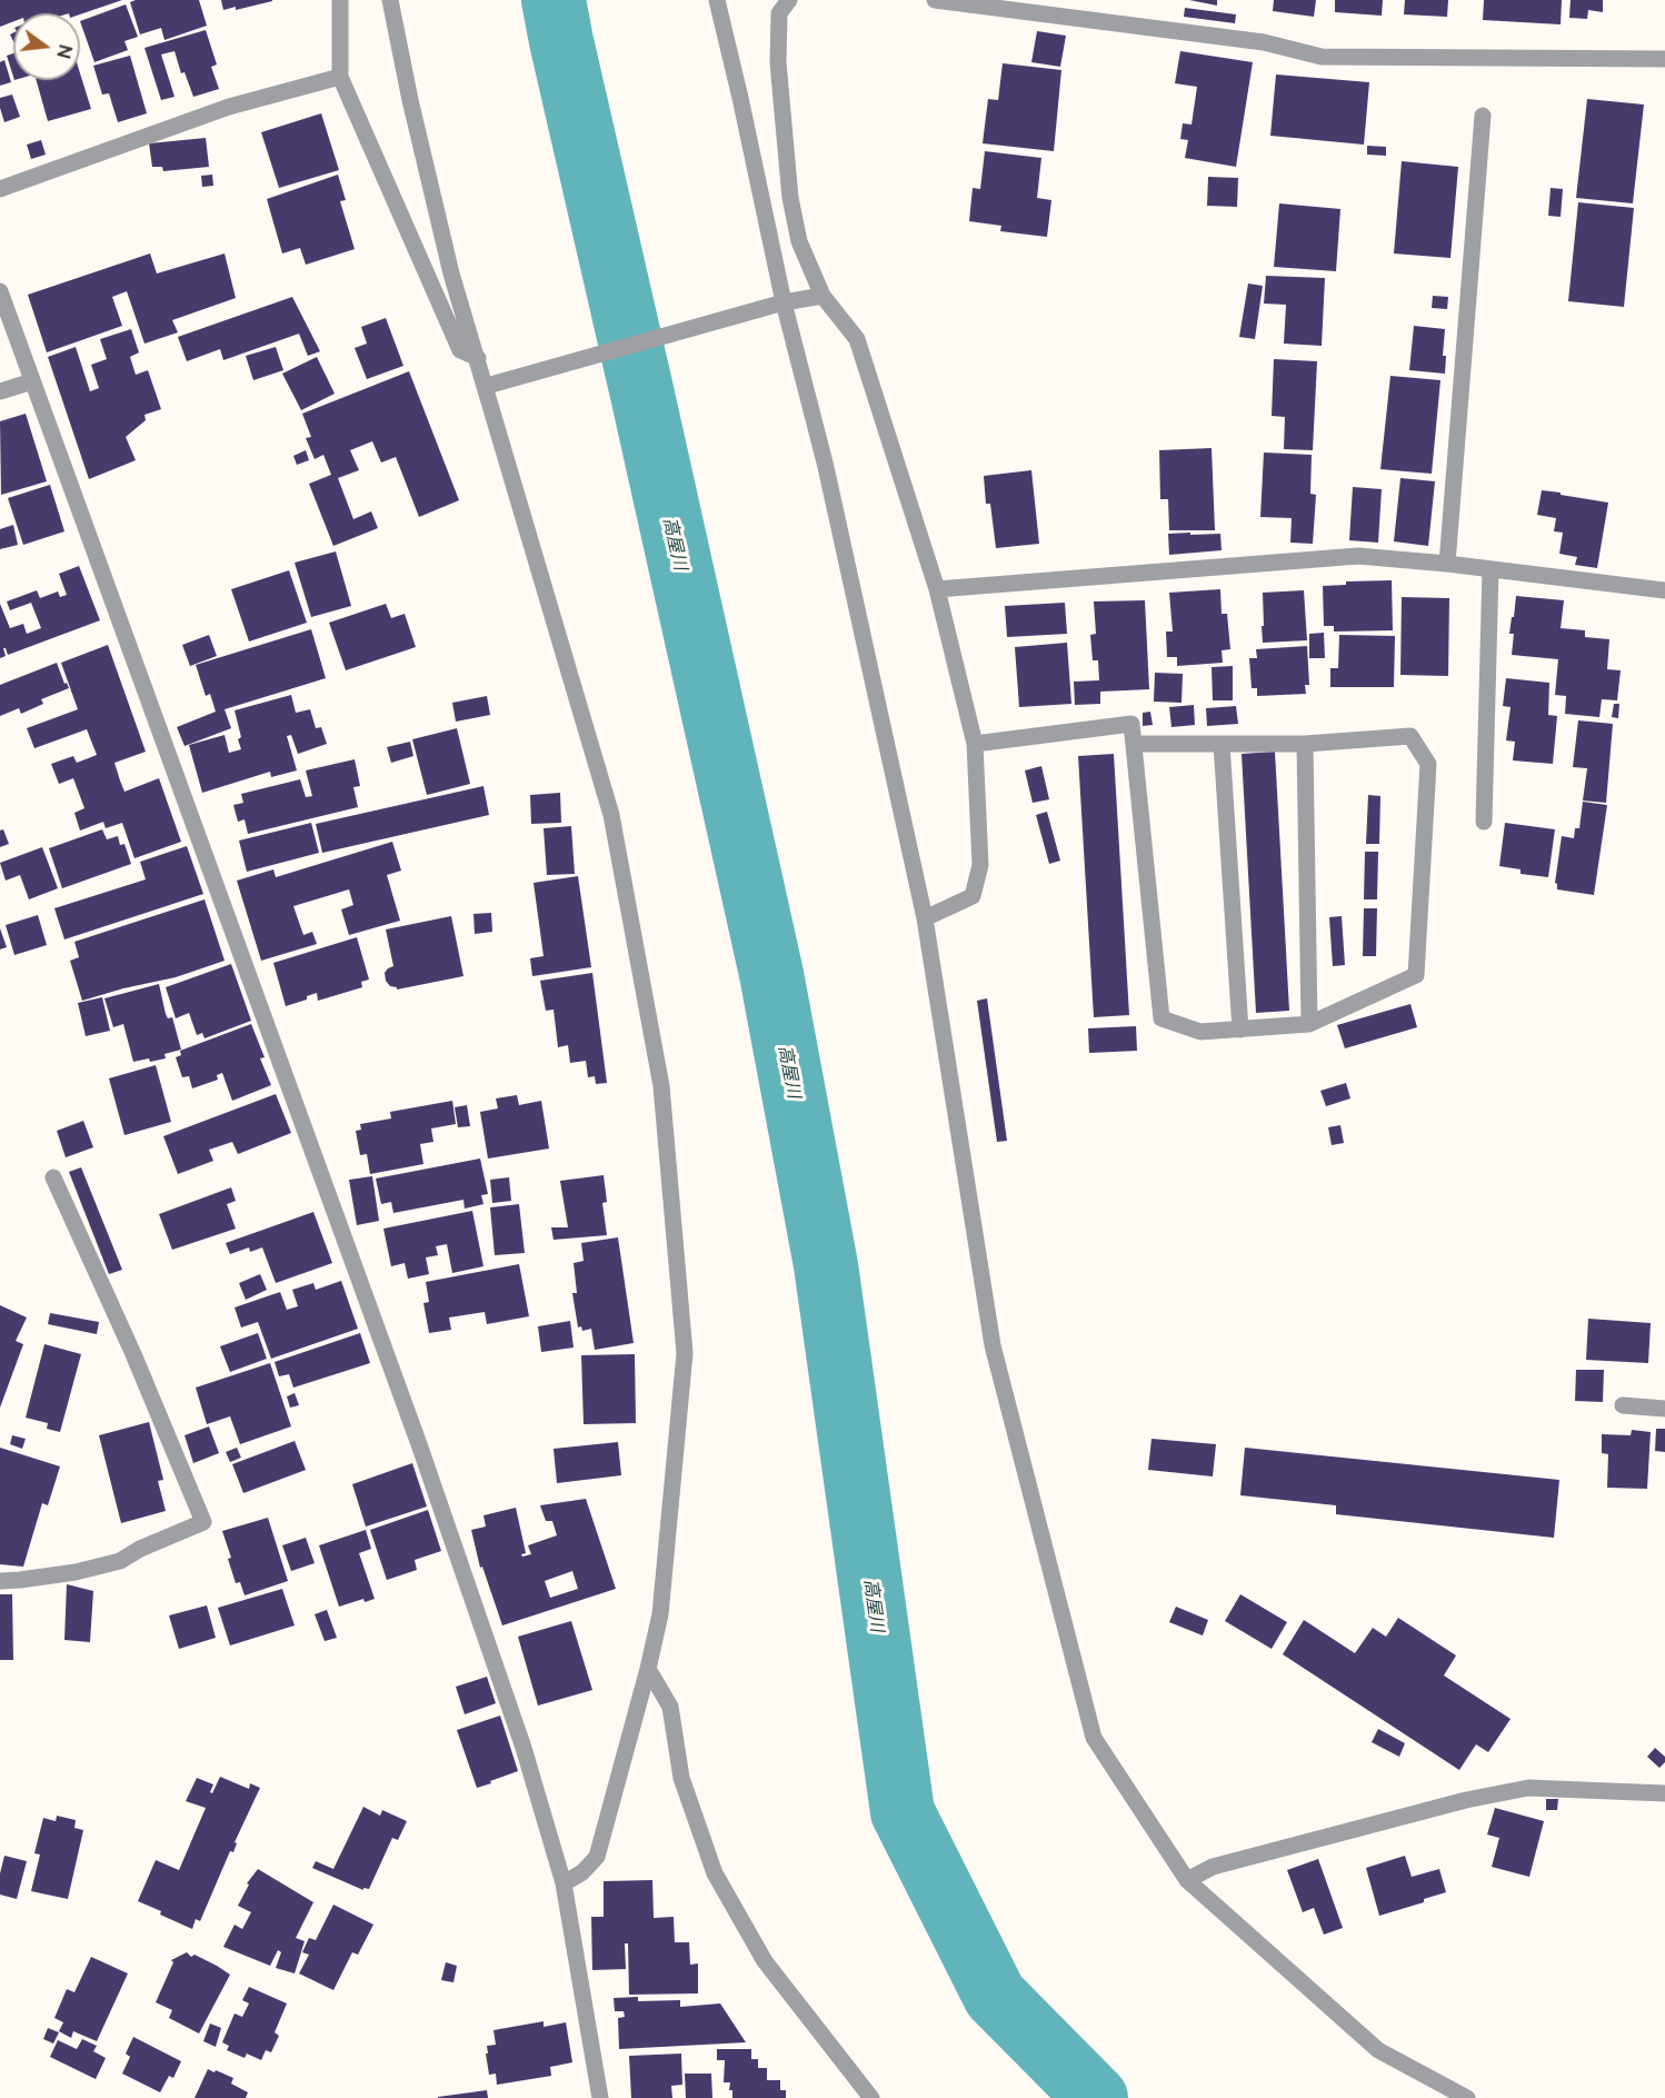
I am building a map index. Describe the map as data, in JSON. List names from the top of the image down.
{
  "water": ["高屋川"],
  "north": "right"
}
